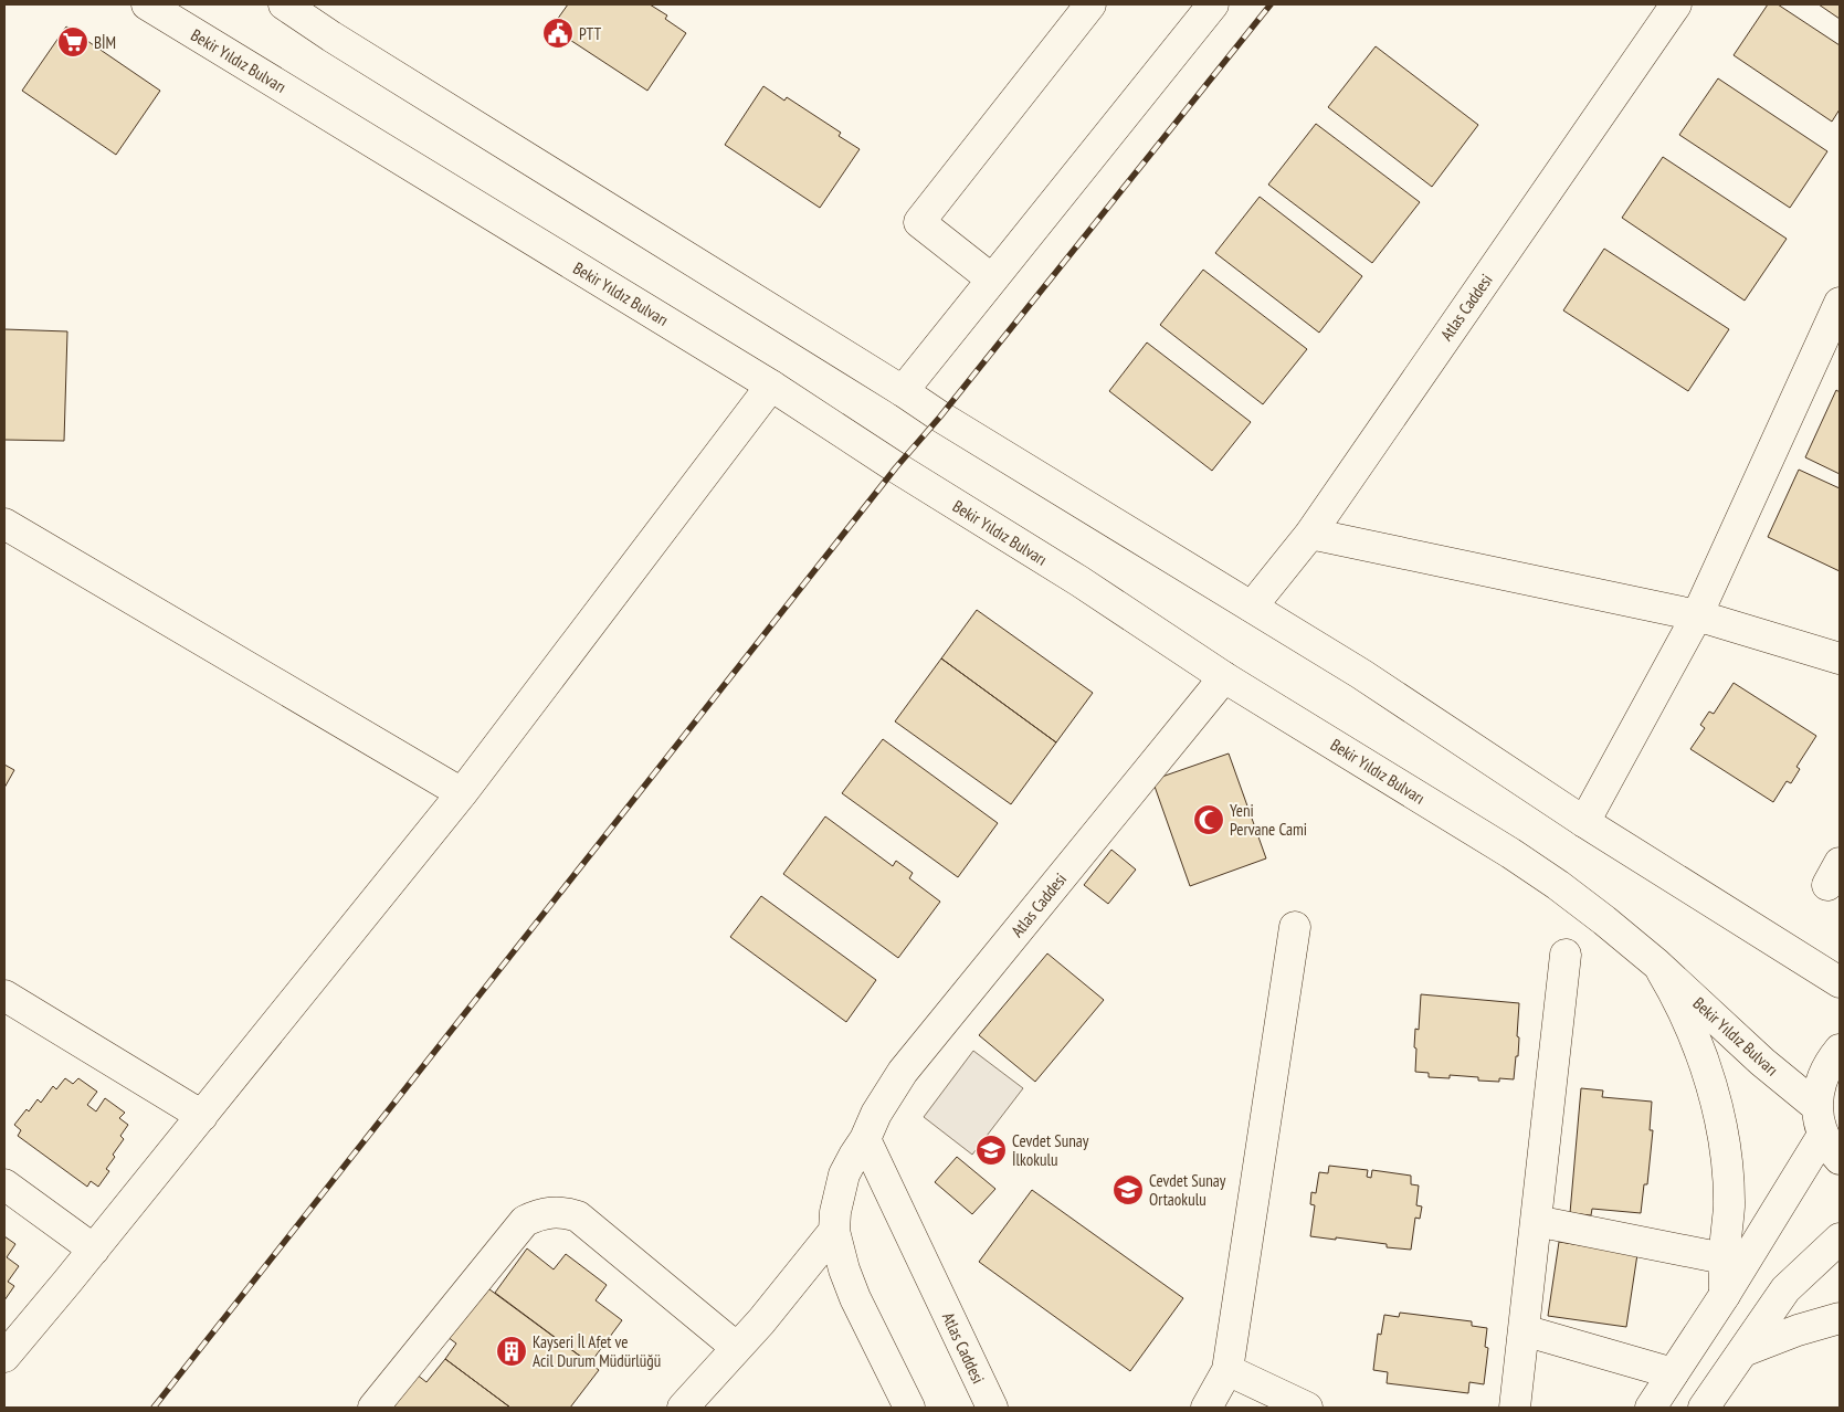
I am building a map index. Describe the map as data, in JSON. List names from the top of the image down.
{
  "streets": {
    "street": ["Bekir Yıldız Bulvarı", "Atlas Caddesi"]
  },
  "crossings": [
    ["Bekir Yıldız Bulvarı", "Atlas Caddesi"]
  ],
  "places": {
    "public building": ["PTT"],
    "supermarket": ["BİM"],
    "mosque": ["Yeni Pervane Cami"],
    "school or university": ["Cevdet Sunay İlkokulu", "Cevdet Sunay Ortaokulu"],
    "building": ["Kayseri İl Afet ve Acil Durum Müdürlüğü"]
  }
}
